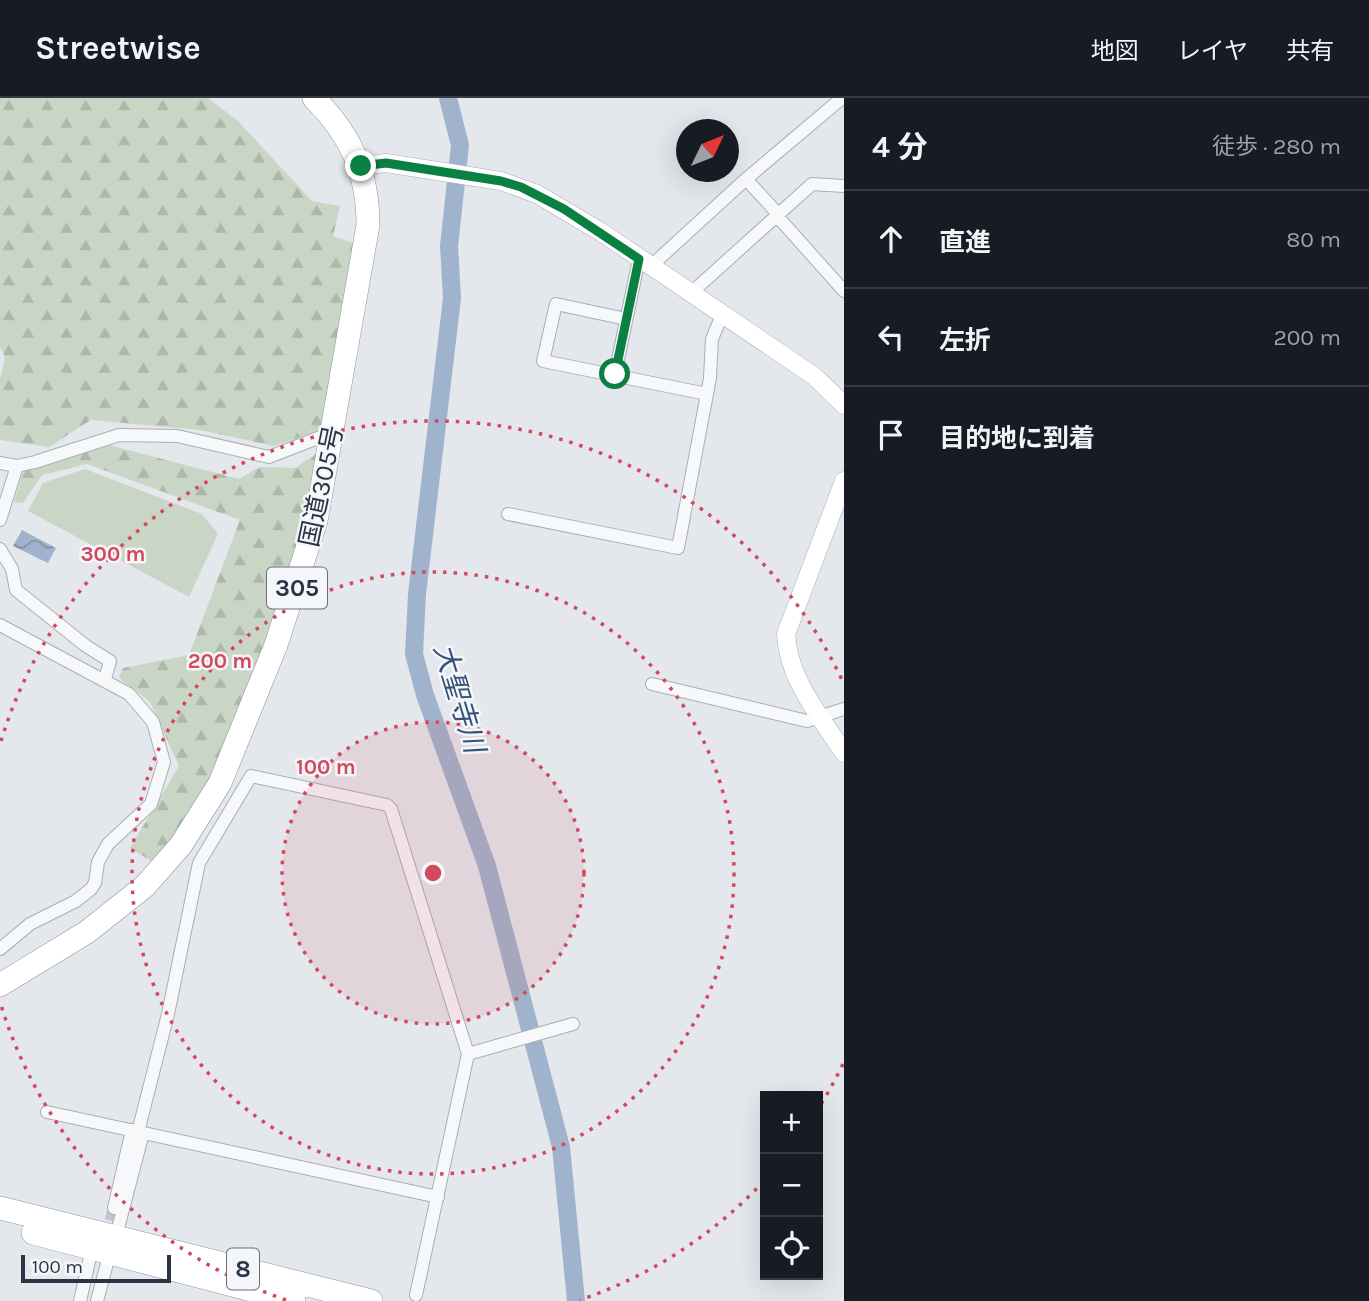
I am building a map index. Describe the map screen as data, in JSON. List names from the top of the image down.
{
  "streets": {
    "highway": ["国道305号", "305", "8"]
  },
  "water": ["大聖寺川"],
  "scale_bar": "100 m",
  "north": "top right",
  "page": {
    "header": "Streetwise",
    "nav": ["地図", "レイヤ", "共有"],
    "heading": ["4 分", "徒歩 · 280 m"],
    "list": [
      ["直進", "80 m"],
      ["左折", "200 m"],
      "目的地に到着"
    ],
    "map_buttons": ["+", "−"],
    "scale": "100 m"
  },
  "rings": ["300 m", "200 m", "100 m"]
}
